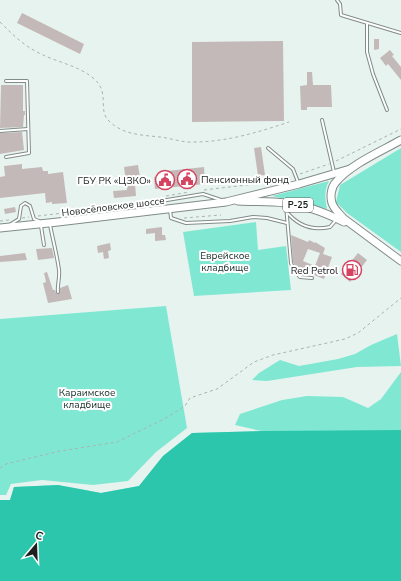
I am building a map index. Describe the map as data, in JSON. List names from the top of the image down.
{
  "streets": {
    "main road": ["Р-25", "Новосёловское шоссе"]
  },
  "parks": ["Еврейское кладбище", "Караимское кладбище"],
  "places": {
    "public building": ["Пенсионный фонд", "ГБУ РК «ЦЗКО»"],
    "fuel station": ["Red Petrol"]
  },
  "north": "top"
}
